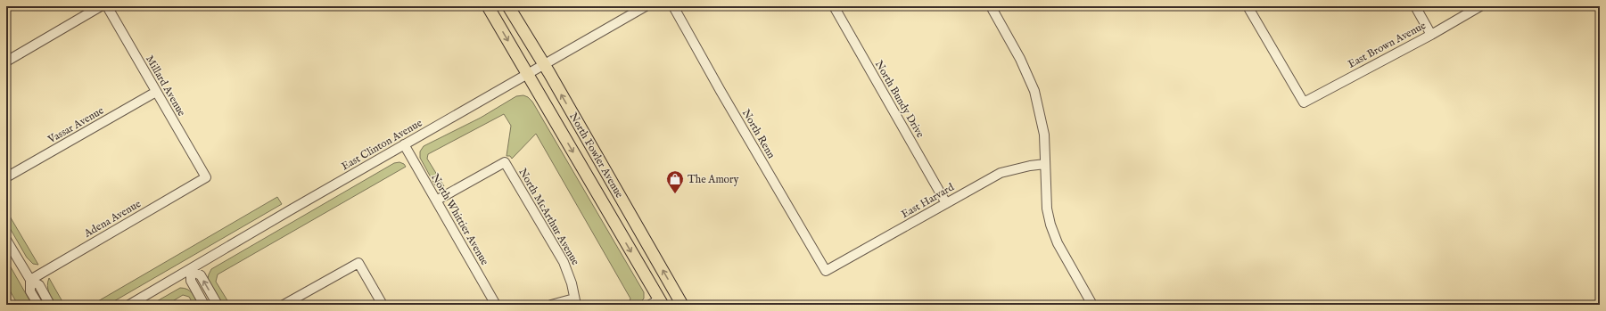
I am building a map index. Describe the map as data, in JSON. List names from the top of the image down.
{
  "streets": {
    "main road": ["North Fowler Avenue"],
    "street": [
      "East Brown Avenue",
      "Millard Avenue",
      "North Bundy Drive",
      "Vassar Avenue",
      "North Renn",
      "East Clinton Avenue",
      "East Harvard",
      "North McArthur Avenue",
      "Adena Avenue",
      "North Whittier Avenue"
    ]
  },
  "crossings": [
    ["Millard Avenue", "Vassar Avenue"],
    ["Millard Avenue", "Adena Avenue"],
    ["North Bundy Drive", "East Harvard"],
    ["North Renn", "East Harvard"],
    ["East Clinton Avenue", "North Fowler Avenue"],
    ["East Clinton Avenue", "North Whittier Avenue"],
    ["North McArthur Avenue", "North Whittier Avenue"]
  ],
  "places": {
    "shop": ["The Amory"]
  }
}
